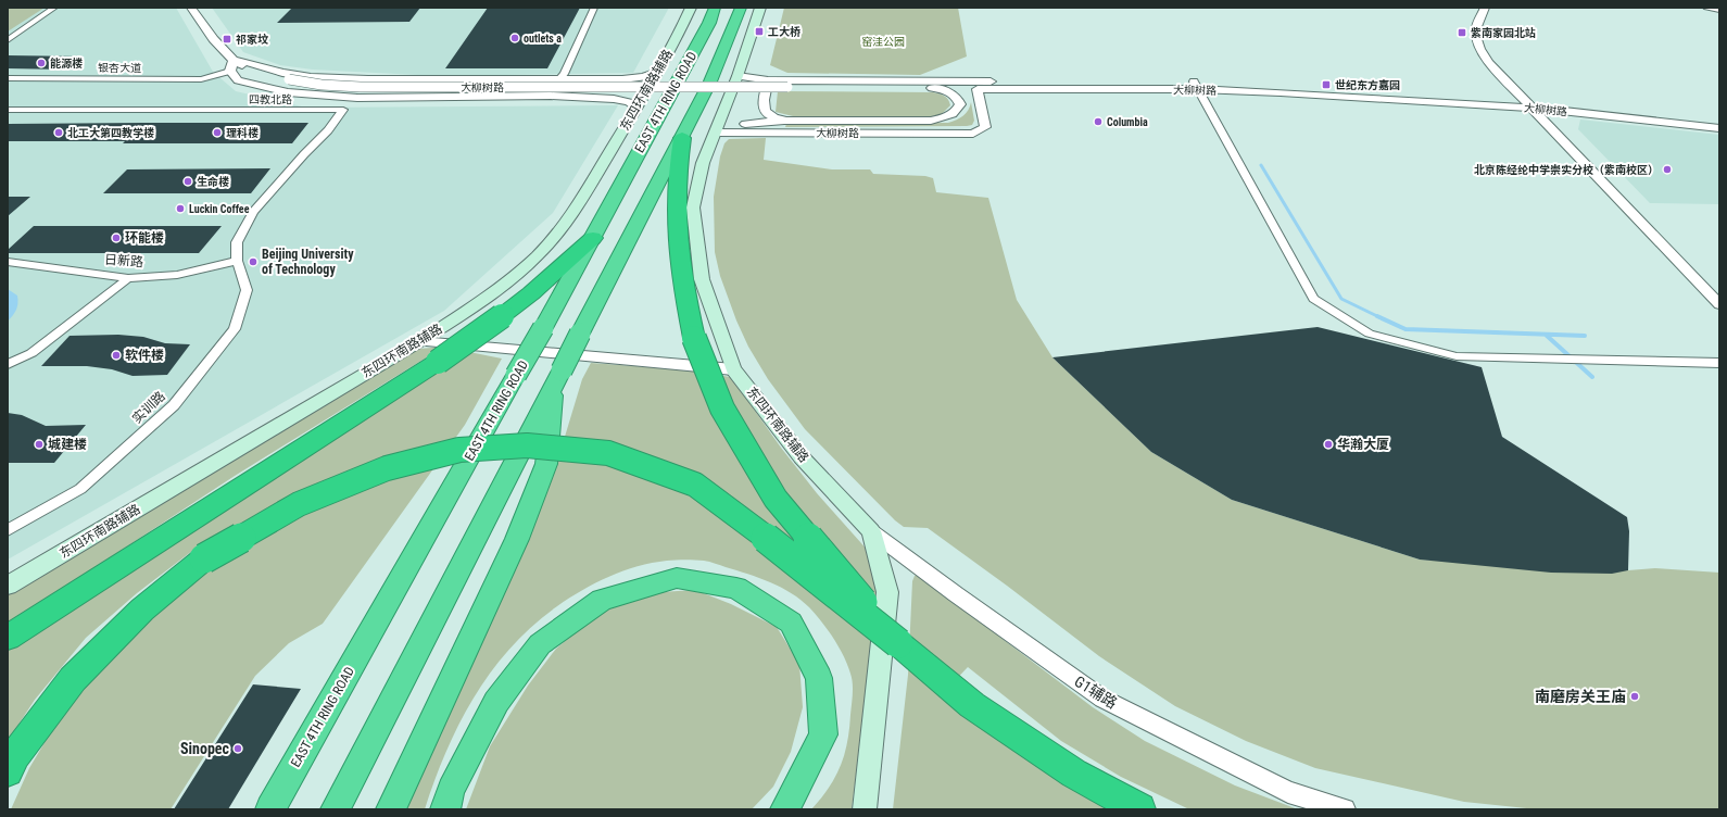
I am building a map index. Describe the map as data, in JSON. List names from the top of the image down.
{
  "streets": {
    "highway": ["EAST 4TH RING ROAD"],
    "main road": ["东四环南路辅路"],
    "street": [
      "银杏大道",
      "大柳树路",
      "四教北路",
      "日新路",
      "实训路",
      "G1辅路"
    ]
  },
  "crossings": [
    ["大柳树路", "东四环南路辅路"],
    ["东四环南路辅路", "G1辅路"],
    ["四教北路", "日新路"],
    ["四教北路", "实训路"],
    ["日新路", "实训路"]
  ],
  "parks": ["窑洼公园"],
  "places": {
    "transit": [
      "工大桥",
      "紫南家园北站",
      "祁家坟",
      "世纪东方嘉园"
    ],
    "other": [
      "outlets a",
      "能源楼",
      "Columbia",
      "北工大第四教学楼",
      "理科楼",
      "北京陈经纶中学崇实分校（紫南校区）",
      "生命楼",
      "Luckin Coffee",
      "环能楼",
      "Beijing University of Technology",
      "软件楼",
      "城建楼",
      "华瀚大厦",
      "南磨房关王庙",
      "Sinopec"
    ]
  }
}
